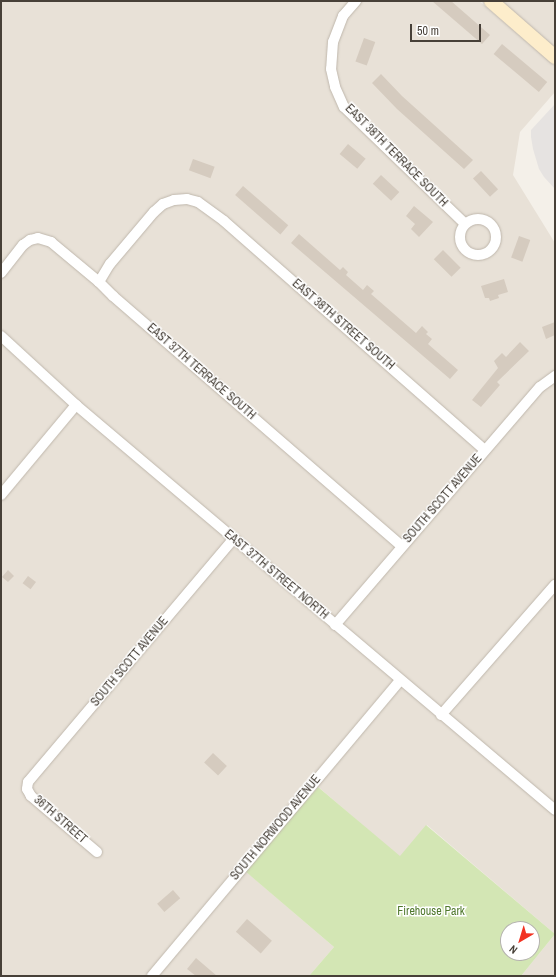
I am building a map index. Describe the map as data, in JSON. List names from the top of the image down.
{
  "streets": {
    "street": [
      "EAST 38TH TERRACE SOUTH",
      "EAST 38TH STREET SOUTH",
      "EAST 37TH TERRACE SOUTH",
      "SOUTH SCOTT AVENUE",
      "EAST 37TH STREET NORTH",
      "36TH STREET",
      "SOUTH NORWOOD AVENUE"
    ]
  },
  "crossings": [
    ["EAST 38TH STREET SOUTH", "EAST 37TH TERRACE SOUTH"],
    ["EAST 38TH STREET SOUTH", "SOUTH SCOTT AVENUE"],
    ["EAST 37TH TERRACE SOUTH", "SOUTH SCOTT AVENUE"],
    ["SOUTH SCOTT AVENUE", "EAST 37TH STREET NORTH"],
    ["SOUTH SCOTT AVENUE", "36TH STREET"],
    ["EAST 37TH STREET NORTH", "SOUTH NORWOOD AVENUE"]
  ],
  "parks": ["Firehouse Park"],
  "scale_bar": "50 m",
  "north": "bottom left"
}
